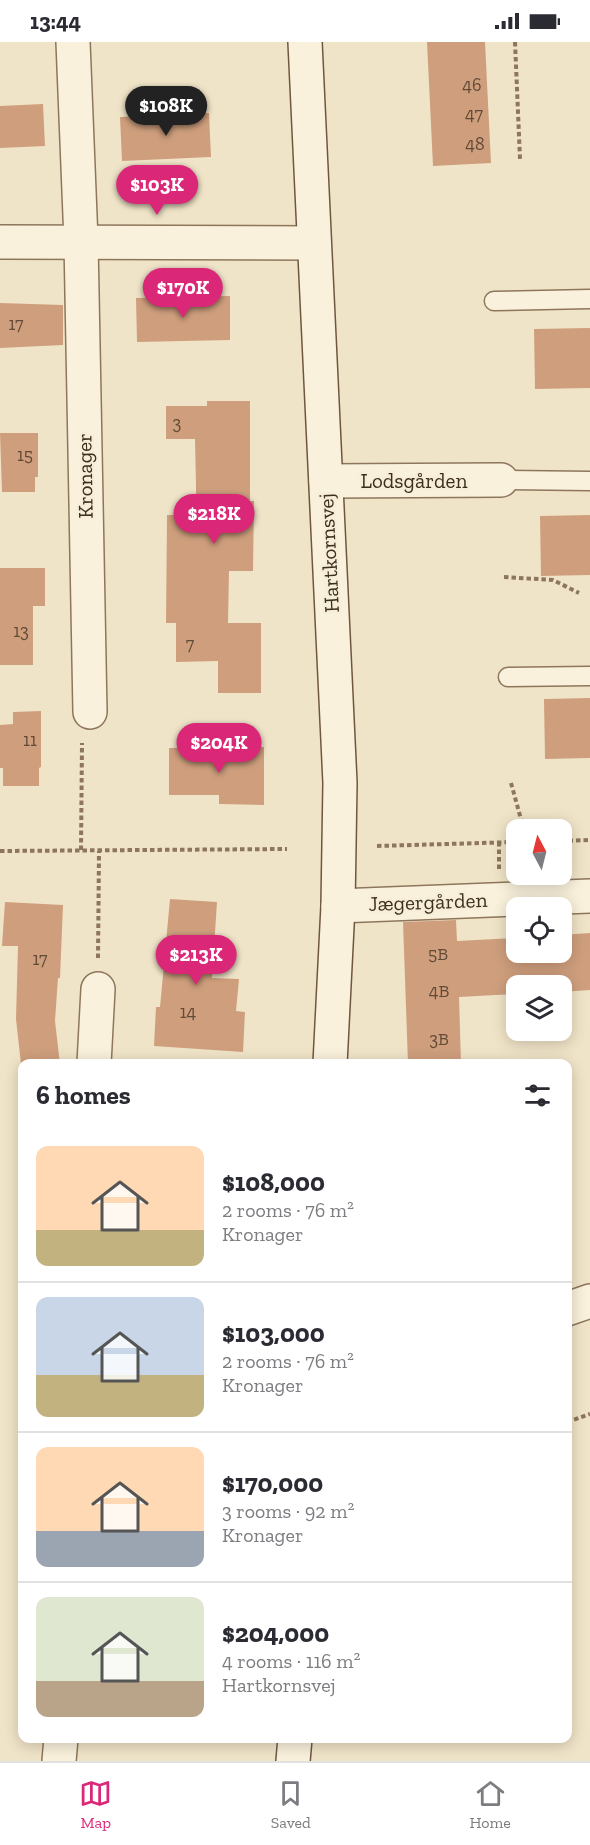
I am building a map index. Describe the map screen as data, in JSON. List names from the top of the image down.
{
  "streets": {
    "street": [
      "Kronager",
      "Lodsgården",
      "Hartkornsvej",
      "Jægergården"
    ]
  },
  "crossings": [
    ["Lodsgården", "Hartkornsvej"],
    ["Hartkornsvej", "Jægergården"]
  ],
  "house_numbers": [
    "46",
    "47",
    "48",
    "17",
    "3",
    "15",
    "13",
    "7",
    "11",
    "5B",
    "17",
    "4B",
    "14",
    "3B"
  ],
  "north": "top",
  "page": {
    "status": "13:44",
    "price": [
      "$108K",
      "$103K",
      "$170K",
      "$218K",
      "$204K",
      "$213K"
    ],
    "heading": "6 homes",
    "list": [
      {
        "name": "$108,000",
        "note": "2 rooms · 76 m² · Kronager"
      },
      {
        "name": "$103,000",
        "note": "2 rooms · 76 m² · Kronager"
      },
      {
        "name": "$170,000",
        "note": "3 rooms · 92 m² · Kronager"
      },
      {
        "name": "$204,000",
        "note": "4 rooms · 116 m² · Hartkornsvej"
      }
    ],
    "tabs": ["Map", "Saved", "Home"]
  }
}
